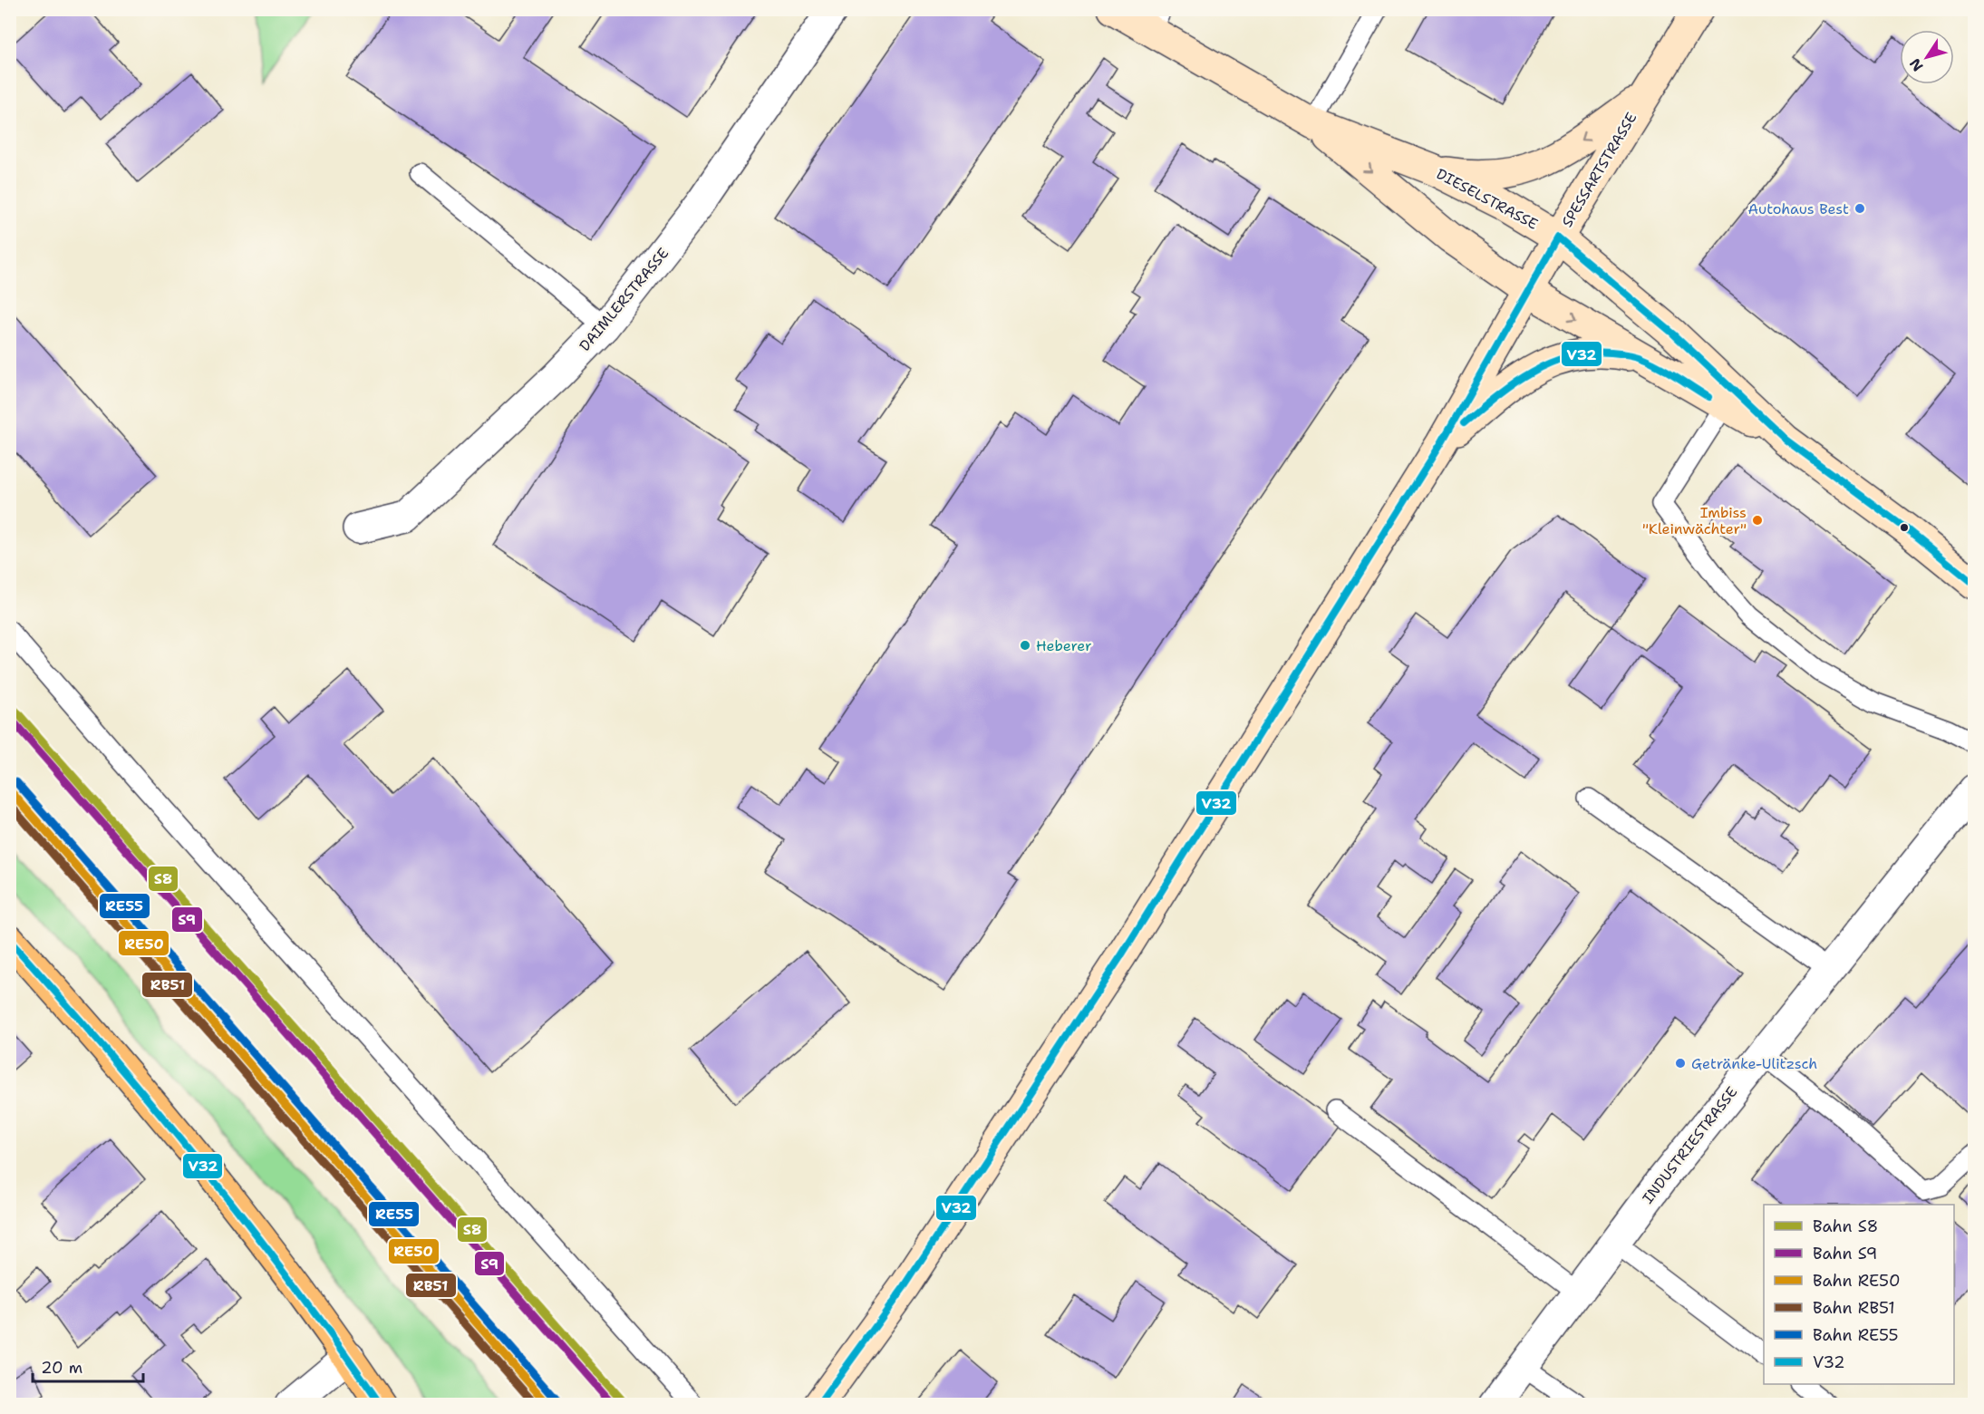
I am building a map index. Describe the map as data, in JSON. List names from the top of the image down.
{
  "streets": {
    "street": [
      "SPESSARTSTRASSE",
      "DIESELSTRASSE",
      "DAIMLERSTRASSE",
      "INDUSTRIESTRASSE"
    ]
  },
  "crossings": [
    ["SPESSARTSTRASSE", "DIESELSTRASSE"]
  ],
  "places": [
    "Autohaus Best",
    "Imbiss \"Kleinwächter\"",
    "Heberer",
    "Getränke-Ulitzsch"
  ],
  "lines": [
    "transit line V32",
    "rail line S8",
    "rail line S9",
    "rail line RE55",
    "rail line RE50",
    "rail line RB51"
  ],
  "legend": [
    "Bahn S8",
    "Bahn S9",
    "Bahn RE50",
    "Bahn RB51",
    "Bahn RE55",
    "V32"
  ],
  "scale_bar": "20 m",
  "north": "bottom left"
}
